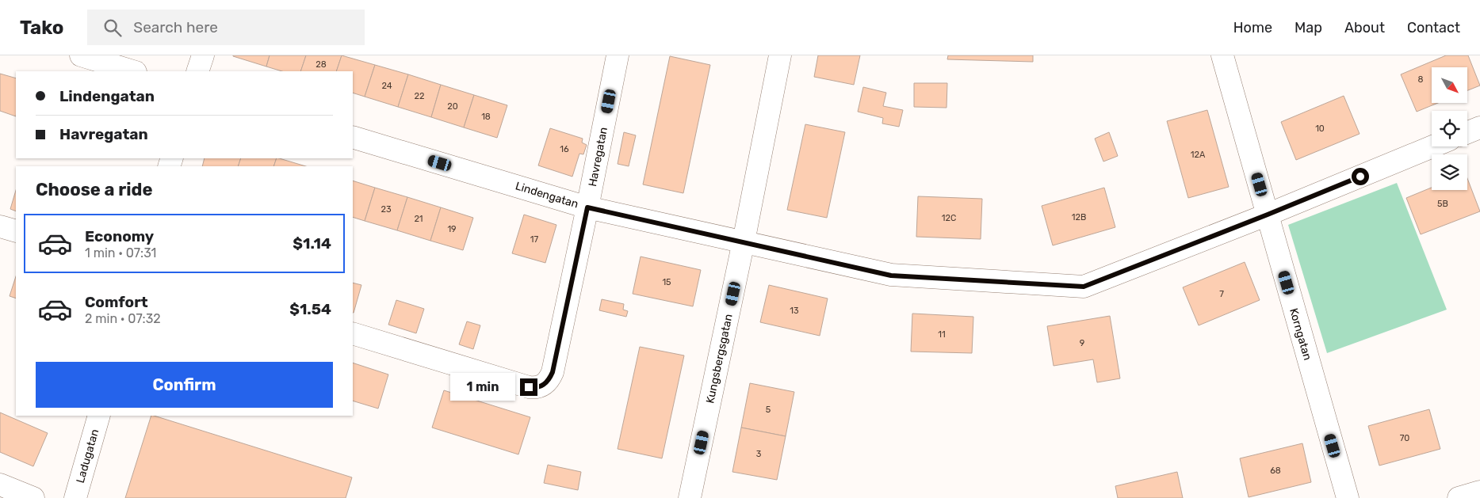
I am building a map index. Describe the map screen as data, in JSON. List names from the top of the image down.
{
  "streets": {
    "street": [
      "Havregatan",
      "Lindengatan",
      "Korngatan",
      "Kungsbergsgatan",
      "Ladugatan"
    ]
  },
  "crossings": [
    ["Havregatan", "Lindengatan"],
    ["Lindengatan", "Korngatan"],
    ["Lindengatan", "Kungsbergsgatan"]
  ],
  "house_numbers": [
    "28",
    "8",
    "24",
    "22",
    "20",
    "18",
    "10",
    "16",
    "12A",
    "5B",
    "23",
    "12B",
    "12C",
    "21",
    "19",
    "17",
    "15",
    "7",
    "13",
    "11",
    "9",
    "5",
    "70",
    "3",
    "68"
  ],
  "north": "bottom right",
  "page": {
    "header": "Tako",
    "search": "Search here",
    "nav": [
      "Home",
      "Map",
      "About",
      "Contact"
    ],
    "banner": ["Lindengatan", "Havregatan"],
    "heading": "Choose a ride",
    "list": [
      {
        "name": "Economy",
        "note": "1 min · 07:31",
        "value": "$1.14"
      },
      {
        "name": "Comfort",
        "note": "2 min · 07:32",
        "value": "$1.54"
      }
    ],
    "buttons": "Confirm",
    "bubble": "1 min"
  }
}
